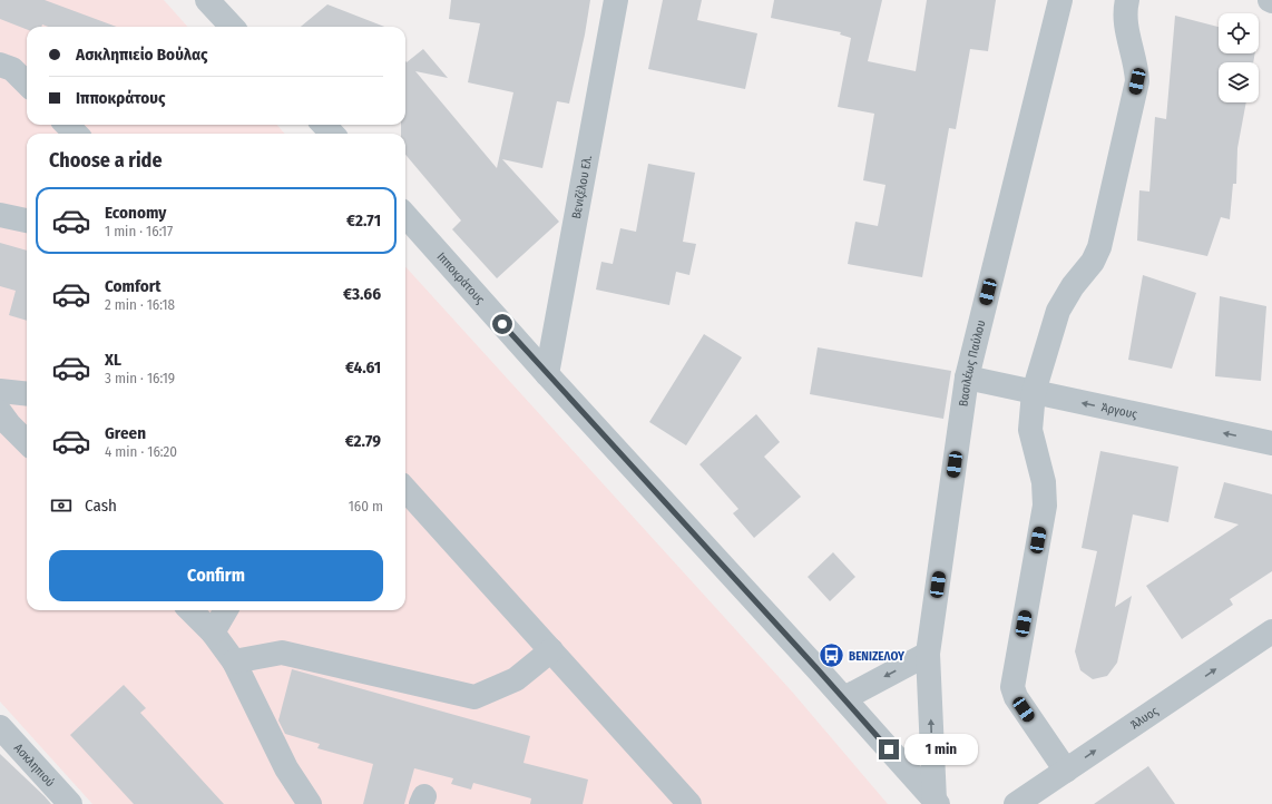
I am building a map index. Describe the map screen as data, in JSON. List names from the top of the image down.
{
  "streets": {
    "street": [
      "Βενιζέλου Ελ.",
      "Ιπποκράτους",
      "Βασιλέως Παύλου",
      "Άργους",
      "Άλυος",
      "Ασκληπιού"
    ]
  },
  "crossings": [
    ["Βενιζέλου Ελ.", "Ιπποκράτους"],
    ["Ιπποκράτους", "Βασιλέως Παύλου"],
    ["Βασιλέως Παύλου", "Άργους"]
  ],
  "one_way": ["Άργους", "Άλυος"],
  "places": {
    "bus stop": ["ΒΕΝΙΖΕΛΟΥ"]
  },
  "page": {
    "banner": ["Ασκληπιείο Βούλας", "Ιπποκράτους"],
    "heading": "Choose a ride",
    "list": [
      {
        "name": "Economy",
        "note": "1 min · 16:17",
        "value": "€2.71"
      },
      {
        "name": "Comfort",
        "note": "2 min · 16:18",
        "value": "€3.66"
      },
      {
        "name": "XL",
        "note": "3 min · 16:19",
        "value": "€4.61"
      },
      {
        "name": "Green",
        "note": "4 min · 16:20",
        "value": "€2.79"
      }
    ],
    "pay": ["Cash", "160 m"],
    "buttons": "Confirm",
    "bubble": "1 min"
  }
}
